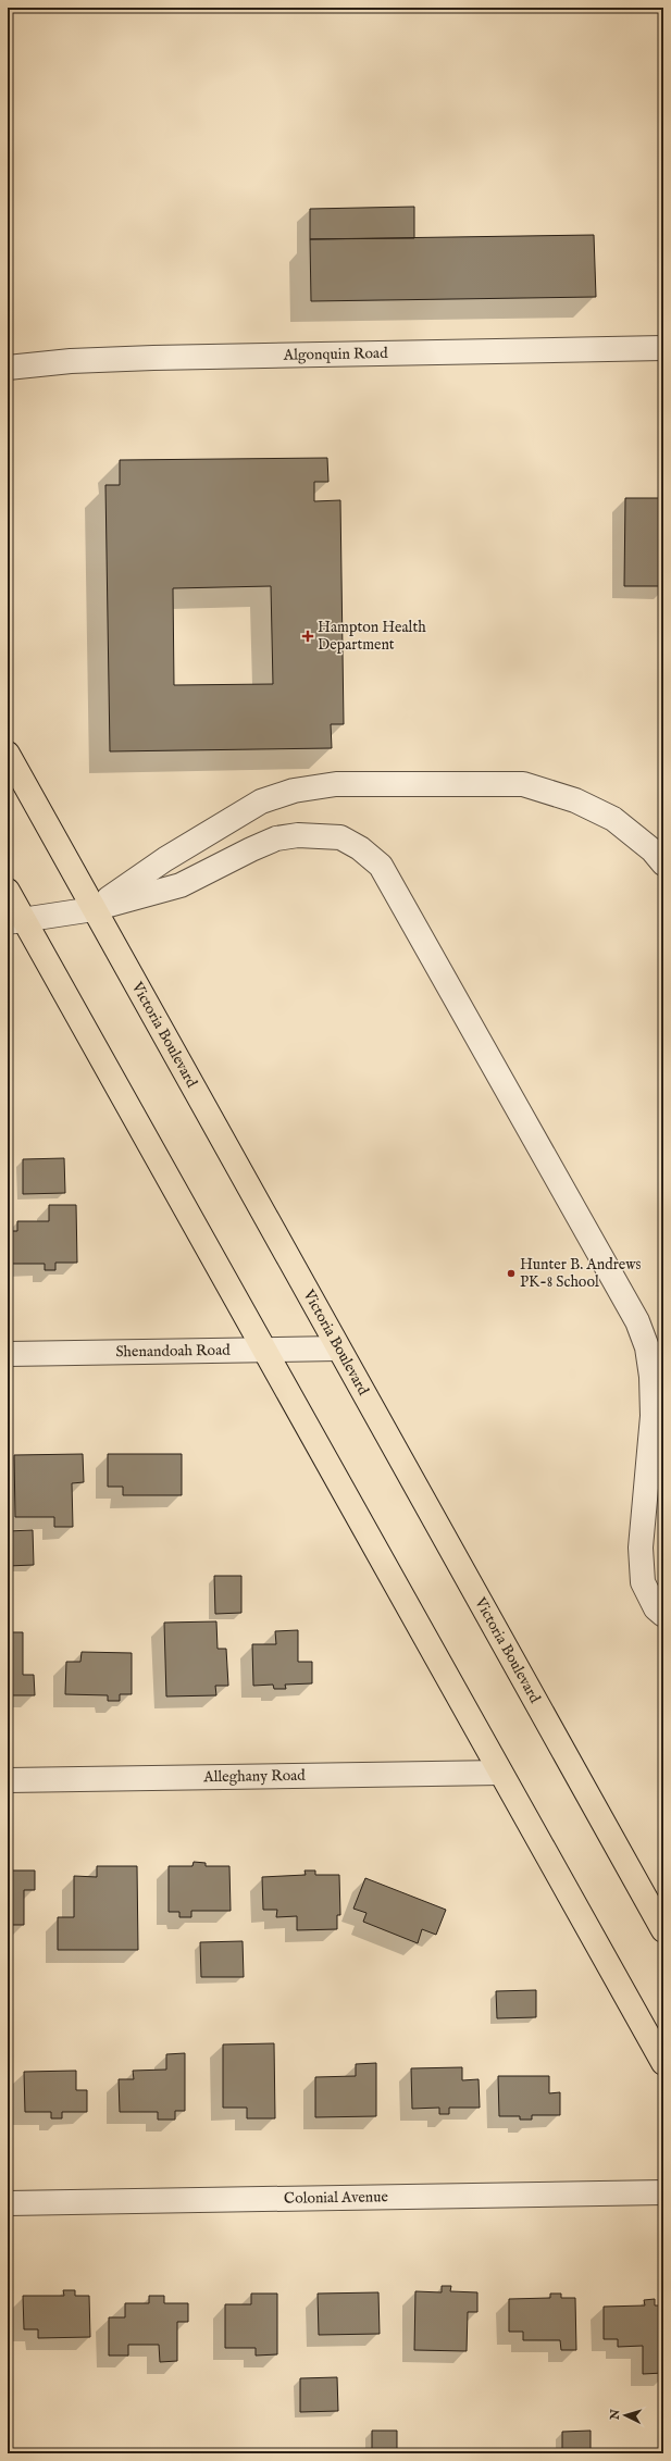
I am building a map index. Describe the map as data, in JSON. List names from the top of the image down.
{
  "streets": {
    "main road": ["Victoria Boulevard"],
    "street": [
      "Algonquin Road",
      "Shenandoah Road",
      "Alleghany Road",
      "Colonial Avenue"
    ]
  },
  "crossings": [
    ["Victoria Boulevard", "Shenandoah Road"]
  ],
  "places": {
    "health": ["Hampton Health Department"],
    "other": ["Hunter B. Andrews PK-8 School"]
  },
  "north": "left"
}
